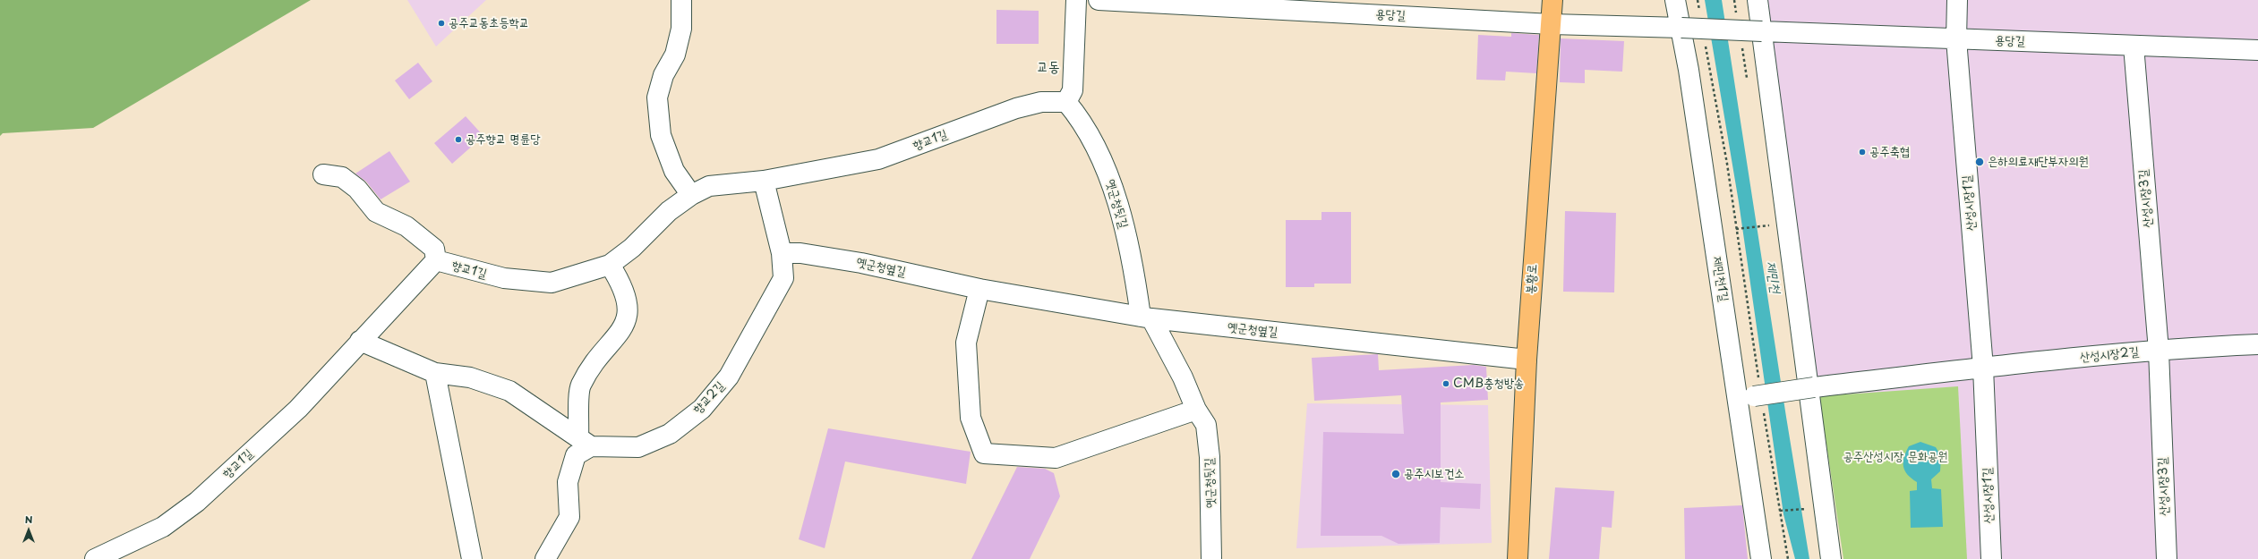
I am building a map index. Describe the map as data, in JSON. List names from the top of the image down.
{
  "streets": {
    "main road": ["봉황로"],
    "street": [
      "용당길",
      "향교1길",
      "산성시장3길",
      "산성시장1길",
      "옛군청뒷길",
      "옛군청옆길",
      "제민천1길",
      "산성시장2길",
      "향교2길"
    ]
  },
  "crossings": [
    ["용당길", "산성시장3길"],
    ["용당길", "산성시장1길"],
    ["용당길", "봉황로"],
    ["용당길", "제민천1길"],
    ["향교1길", "옛군청뒷길"],
    ["향교1길", "향교2길"],
    ["산성시장3길", "산성시장2길"],
    ["산성시장1길", "산성시장2길"],
    ["옛군청뒷길", "옛군청옆길"],
    ["옛군청옆길", "봉황로"],
    ["옛군청옆길", "향교2길"]
  ],
  "districts": ["교동"],
  "water": ["제민천"],
  "parks": ["공주산성시장 문화공원"],
  "places": [
    "공주교동초등학교",
    "공주향교 명륜당",
    "공주축협",
    "은하의료재단부자의원",
    "CMB충청방송",
    "공주시보건소"
  ],
  "north": "top"
}
